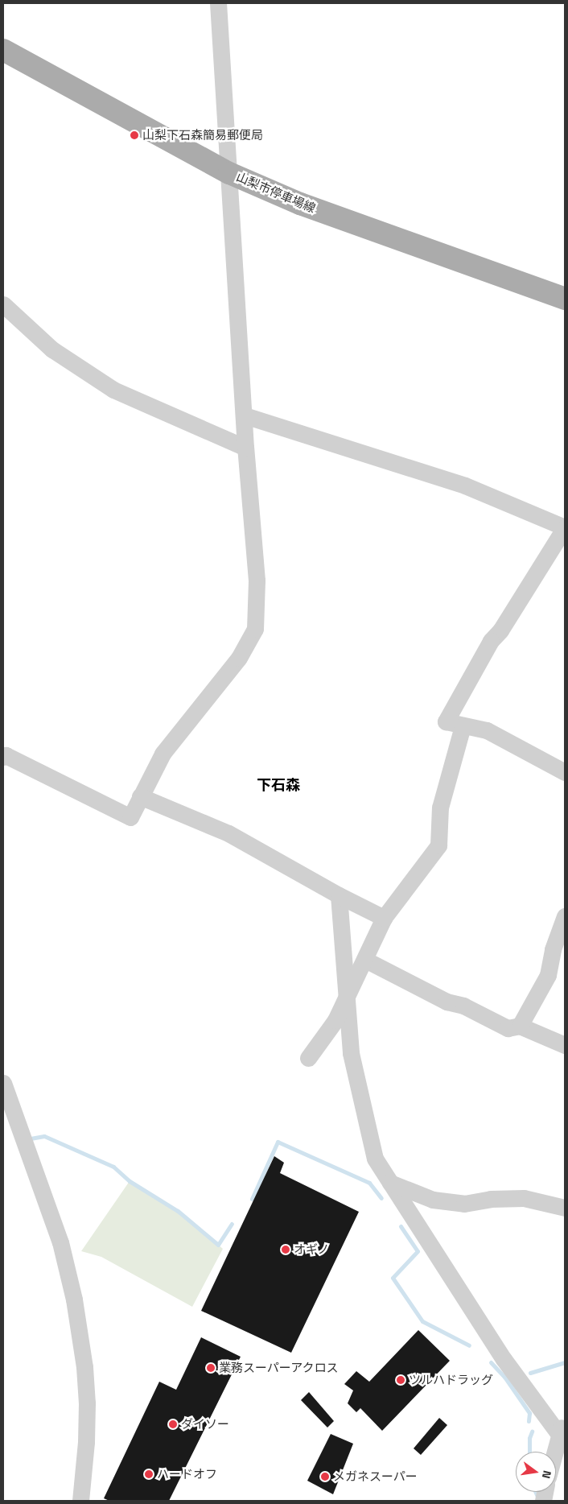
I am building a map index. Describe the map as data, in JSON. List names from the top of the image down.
{
  "streets": {
    "main road": ["山梨市停車場線"]
  },
  "districts": ["下石森"],
  "places": [
    "山梨下石森簡易郵便局",
    "オギノ",
    "業務スーパーアクロス",
    "ツルハドラッグ",
    "ダイソー",
    "ハードオフ",
    "メガネスーパー"
  ],
  "north": "right"
}
